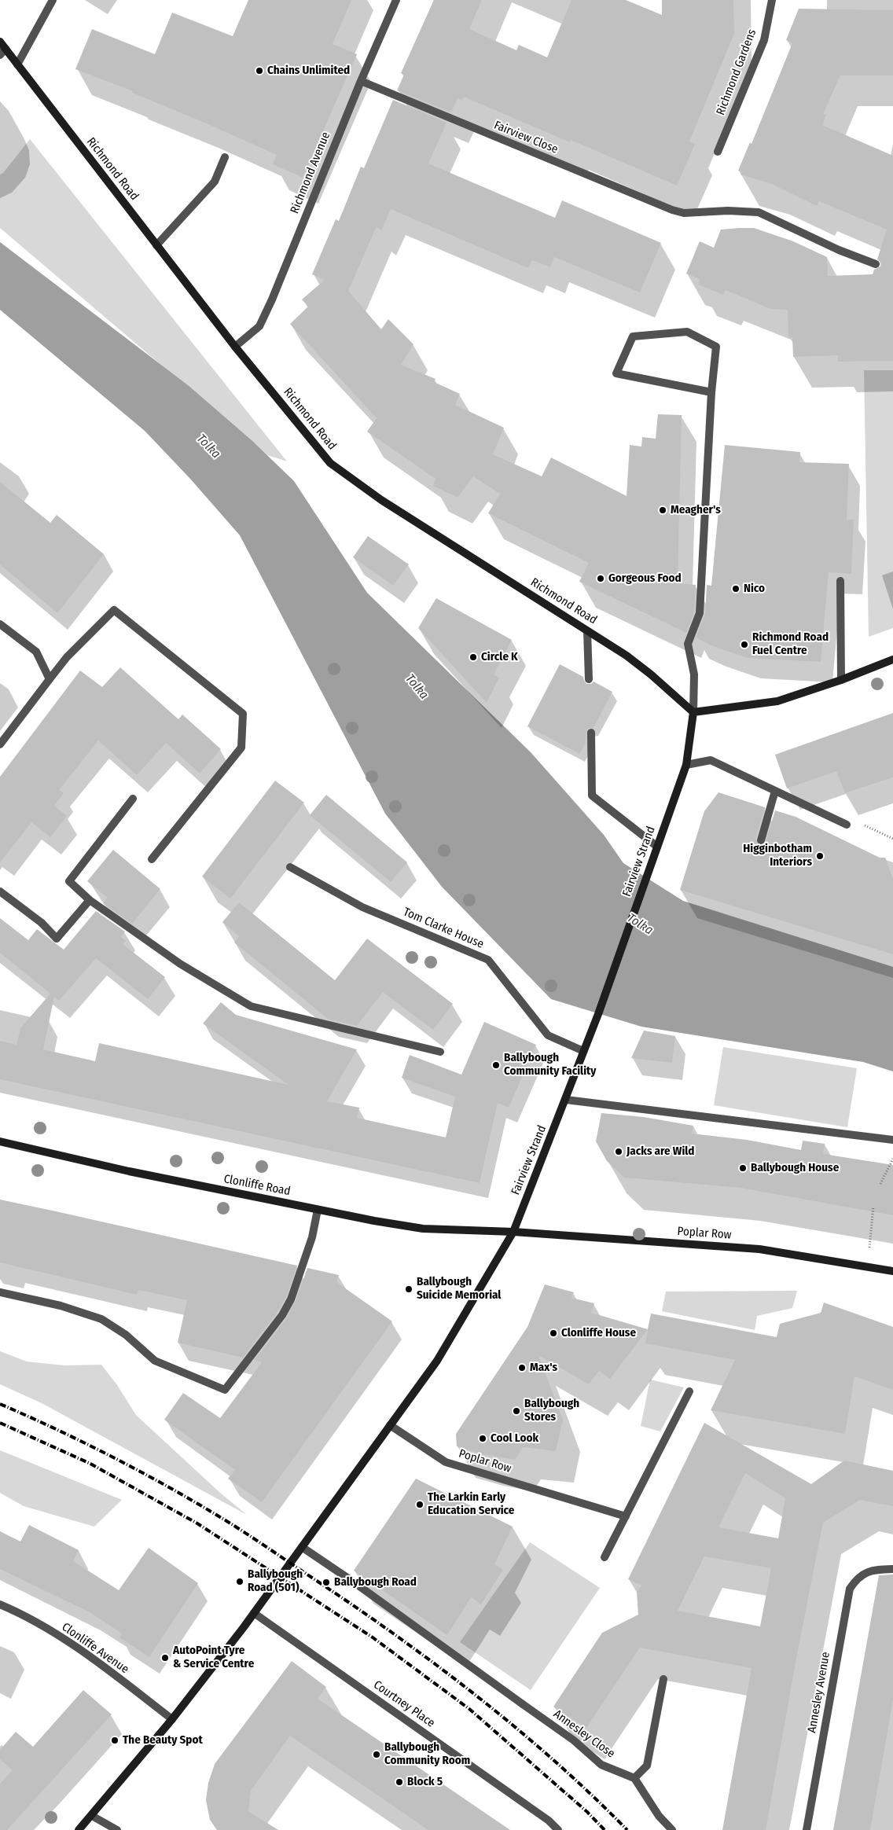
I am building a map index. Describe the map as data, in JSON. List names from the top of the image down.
{
  "streets": {
    "main road": [
      "Richmond Road",
      "Fairview Strand",
      "Clonliffe Road",
      "Poplar Row"
    ],
    "street": [
      "Richmond Gardens",
      "Fairview Close",
      "Richmond Avenue",
      "Tom Clarke House",
      "Clonliffe Avenue",
      "Annesley Avenue",
      "Courtney Place",
      "Annesley Close"
    ]
  },
  "crossings": [
    ["Fairview Close", "Richmond Avenue"],
    ["Richmond Road", "Richmond Avenue"],
    ["Richmond Road", "Fairview Strand"],
    ["Fairview Strand", "Tom Clarke House"],
    ["Fairview Strand", "Clonliffe Road"],
    ["Fairview Strand", "Poplar Row"],
    ["Clonliffe Road", "Poplar Row"]
  ],
  "water": ["Tolka"],
  "places": [
    "Chains Unlimited",
    "Meagher's",
    "Gorgeous Food",
    "Nico",
    "Richmond Road Fuel Centre",
    "Circle K",
    "Higginbotham Interiors",
    "Ballybough Community Facility",
    "Jacks are Wild",
    "Ballybough House",
    "Ballybough Suicide Memorial",
    "Clonliffe House",
    "Max's",
    "Ballybough Stores",
    "Cool Look",
    "The Larkin Early Education Service",
    "Ballybough Road (501)",
    "Ballybough Road",
    "AutoPoint Tyre & Service Centre",
    "The Beauty Spot",
    "Ballybough Community Room",
    "Block 5"
  ]
}
